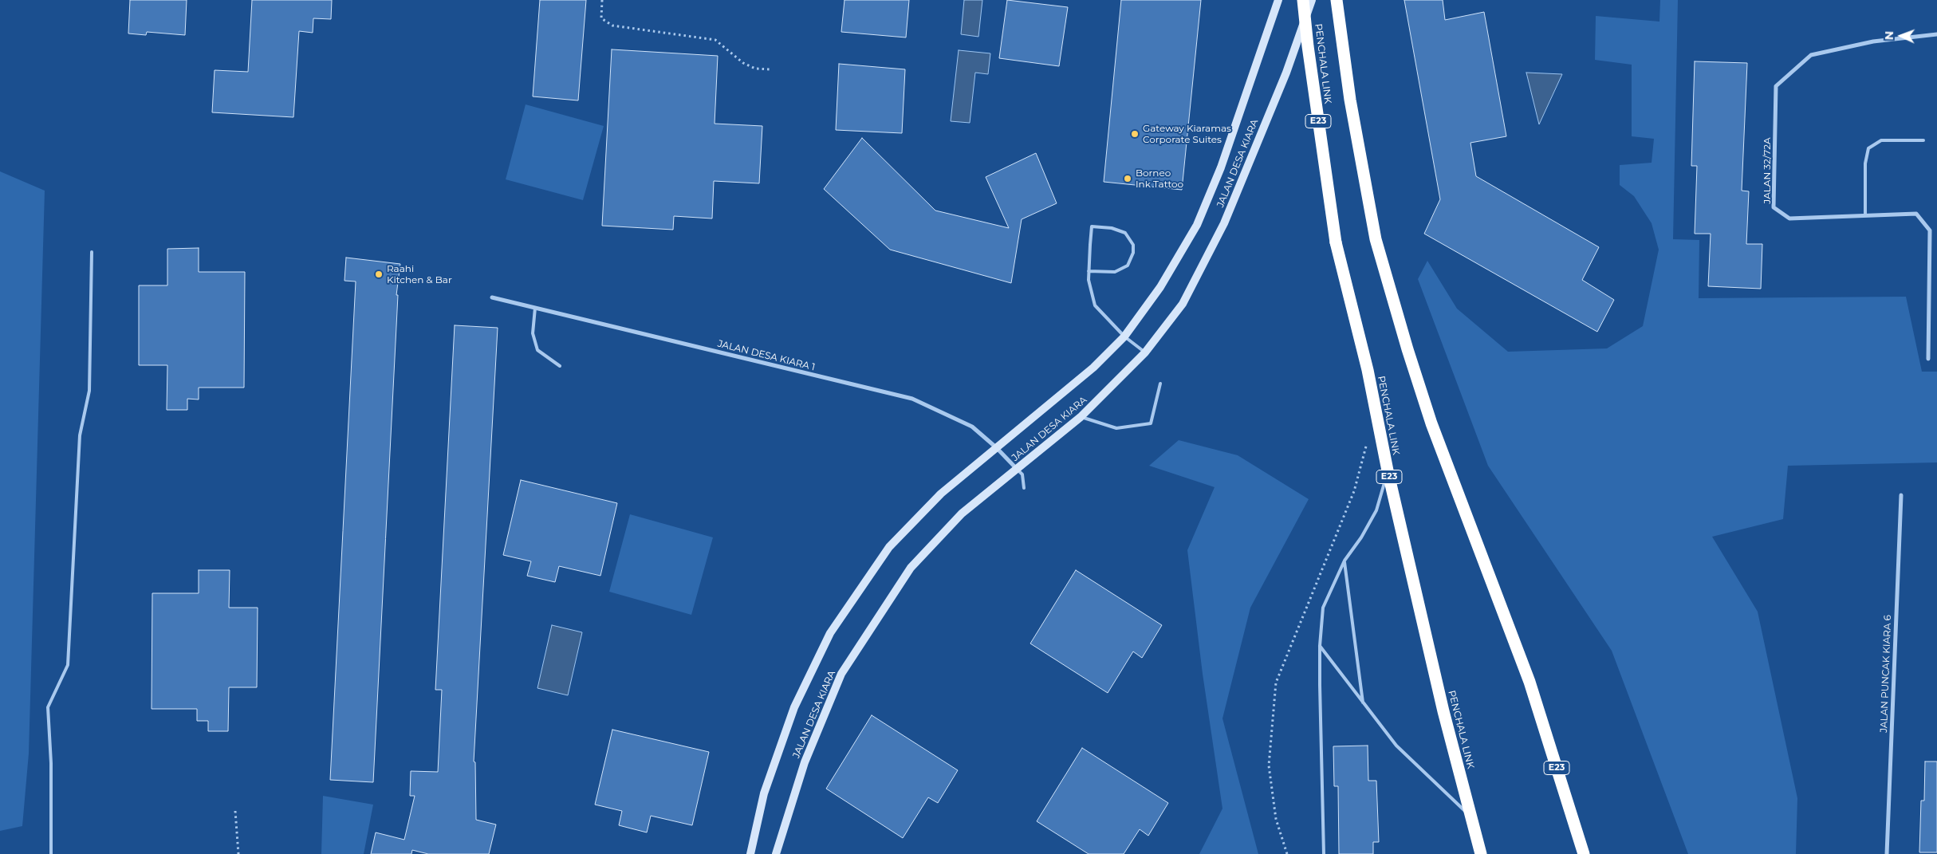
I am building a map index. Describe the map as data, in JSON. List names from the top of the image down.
{
  "streets": {
    "highway": ["PENCHALA LINK", "E23"],
    "main road": ["JALAN DESA KIARA"],
    "street": ["JALAN 32/72A", "JALAN DESA KIARA 1", "JALAN PUNCAK KIARA 6"]
  },
  "crossings": [
    ["JALAN DESA KIARA", "JALAN DESA KIARA 1"]
  ],
  "places": ["Gateway Kiaramas Corporate Suites", "Borneo Ink Tattoo", "Raahi Kitchen & Bar"],
  "north": "left"
}
